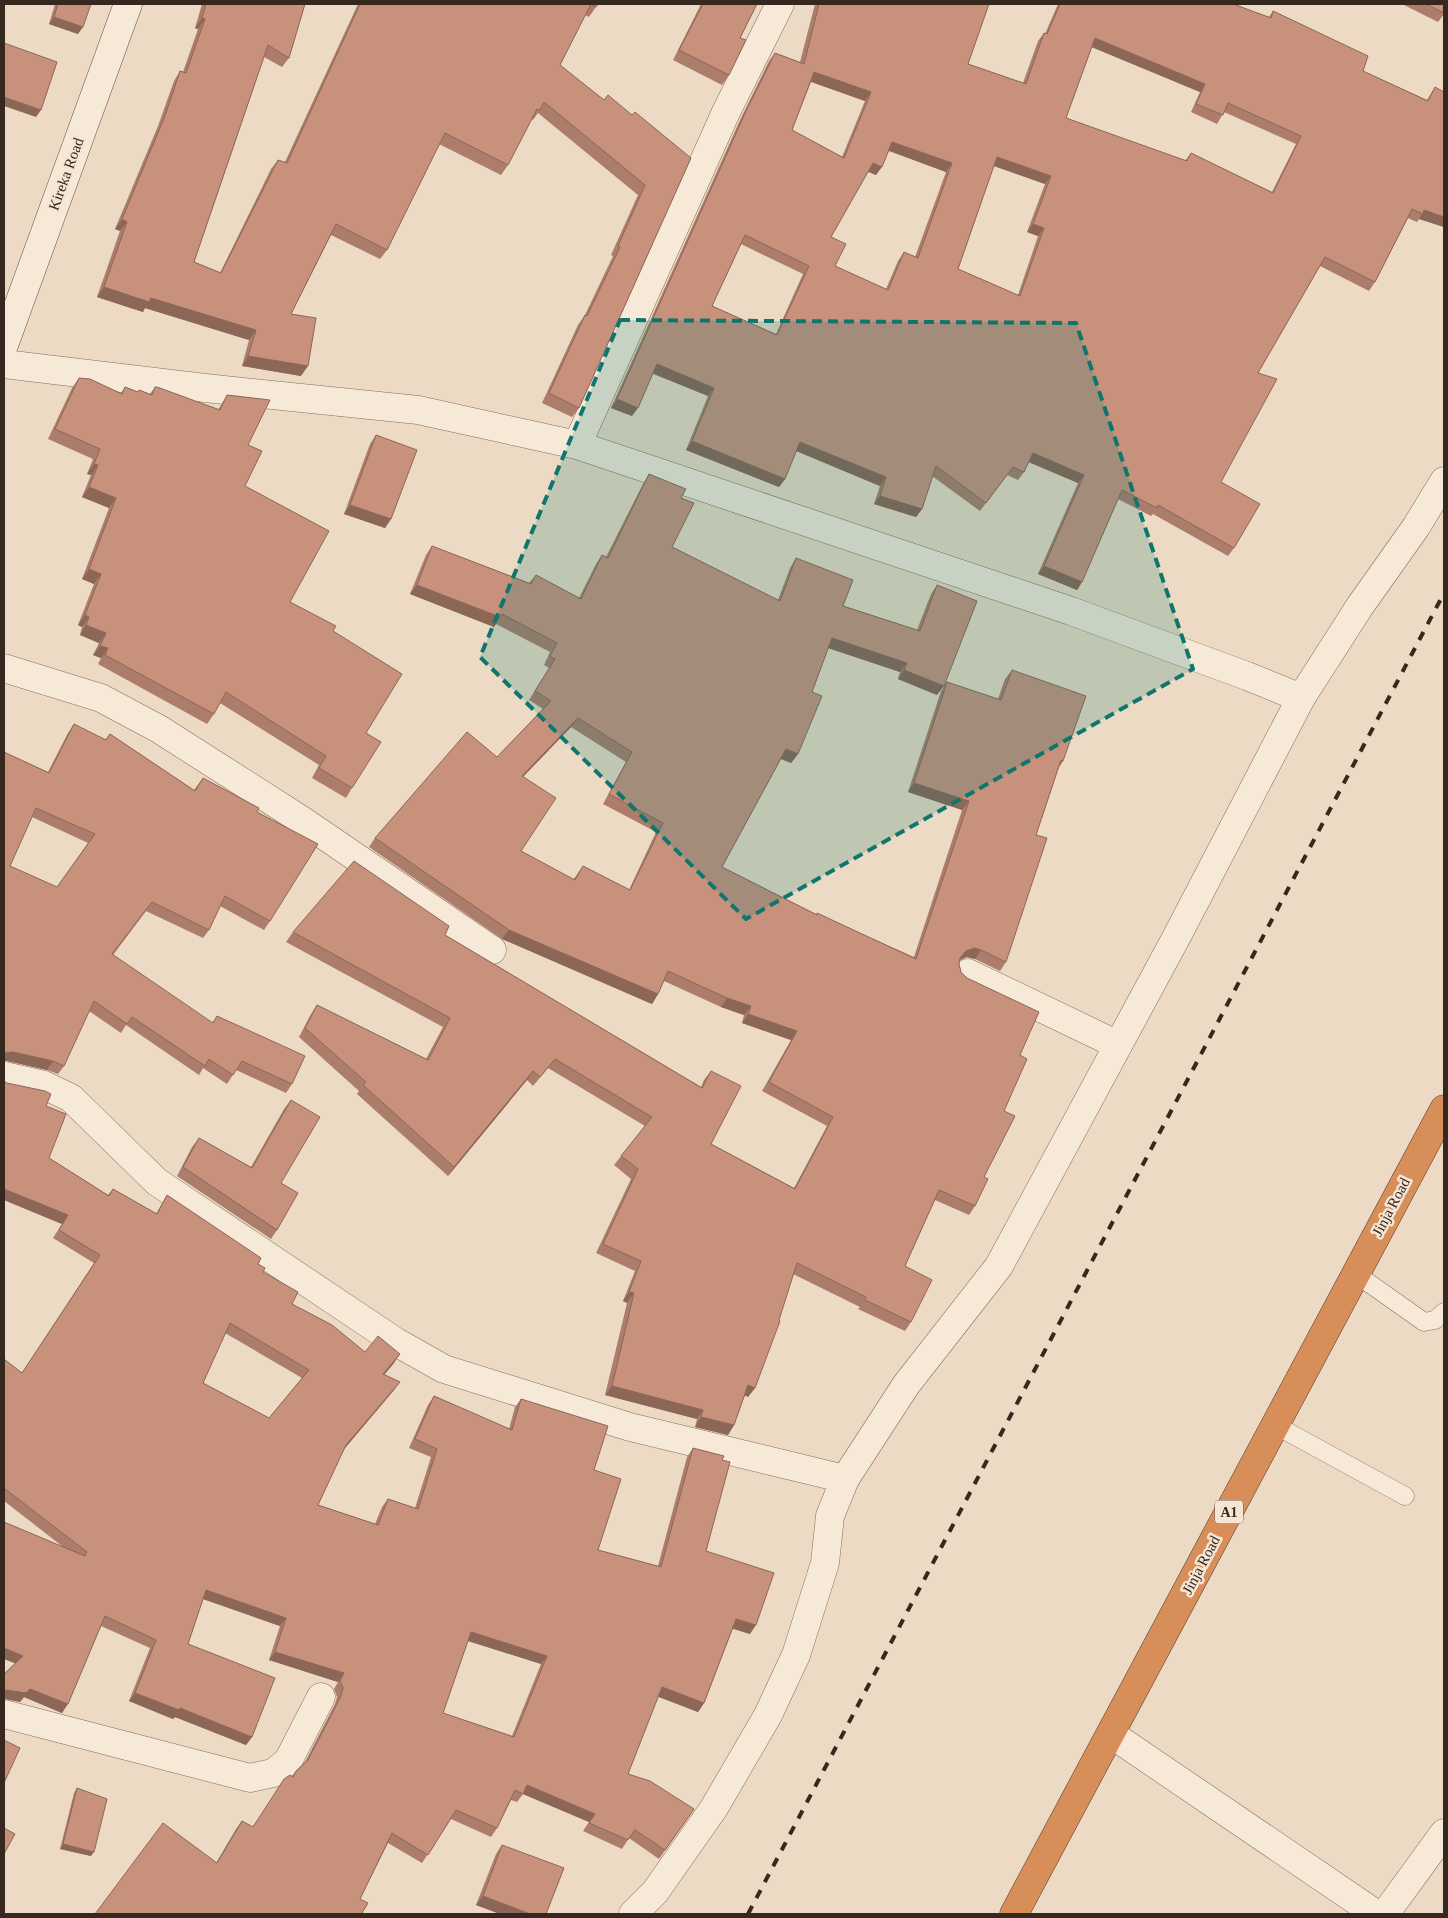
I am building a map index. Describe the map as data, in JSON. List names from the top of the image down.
{
  "streets": {
    "highway": ["Jinja Road", "A1"],
    "street": ["Kireka Road"]
  }
}
